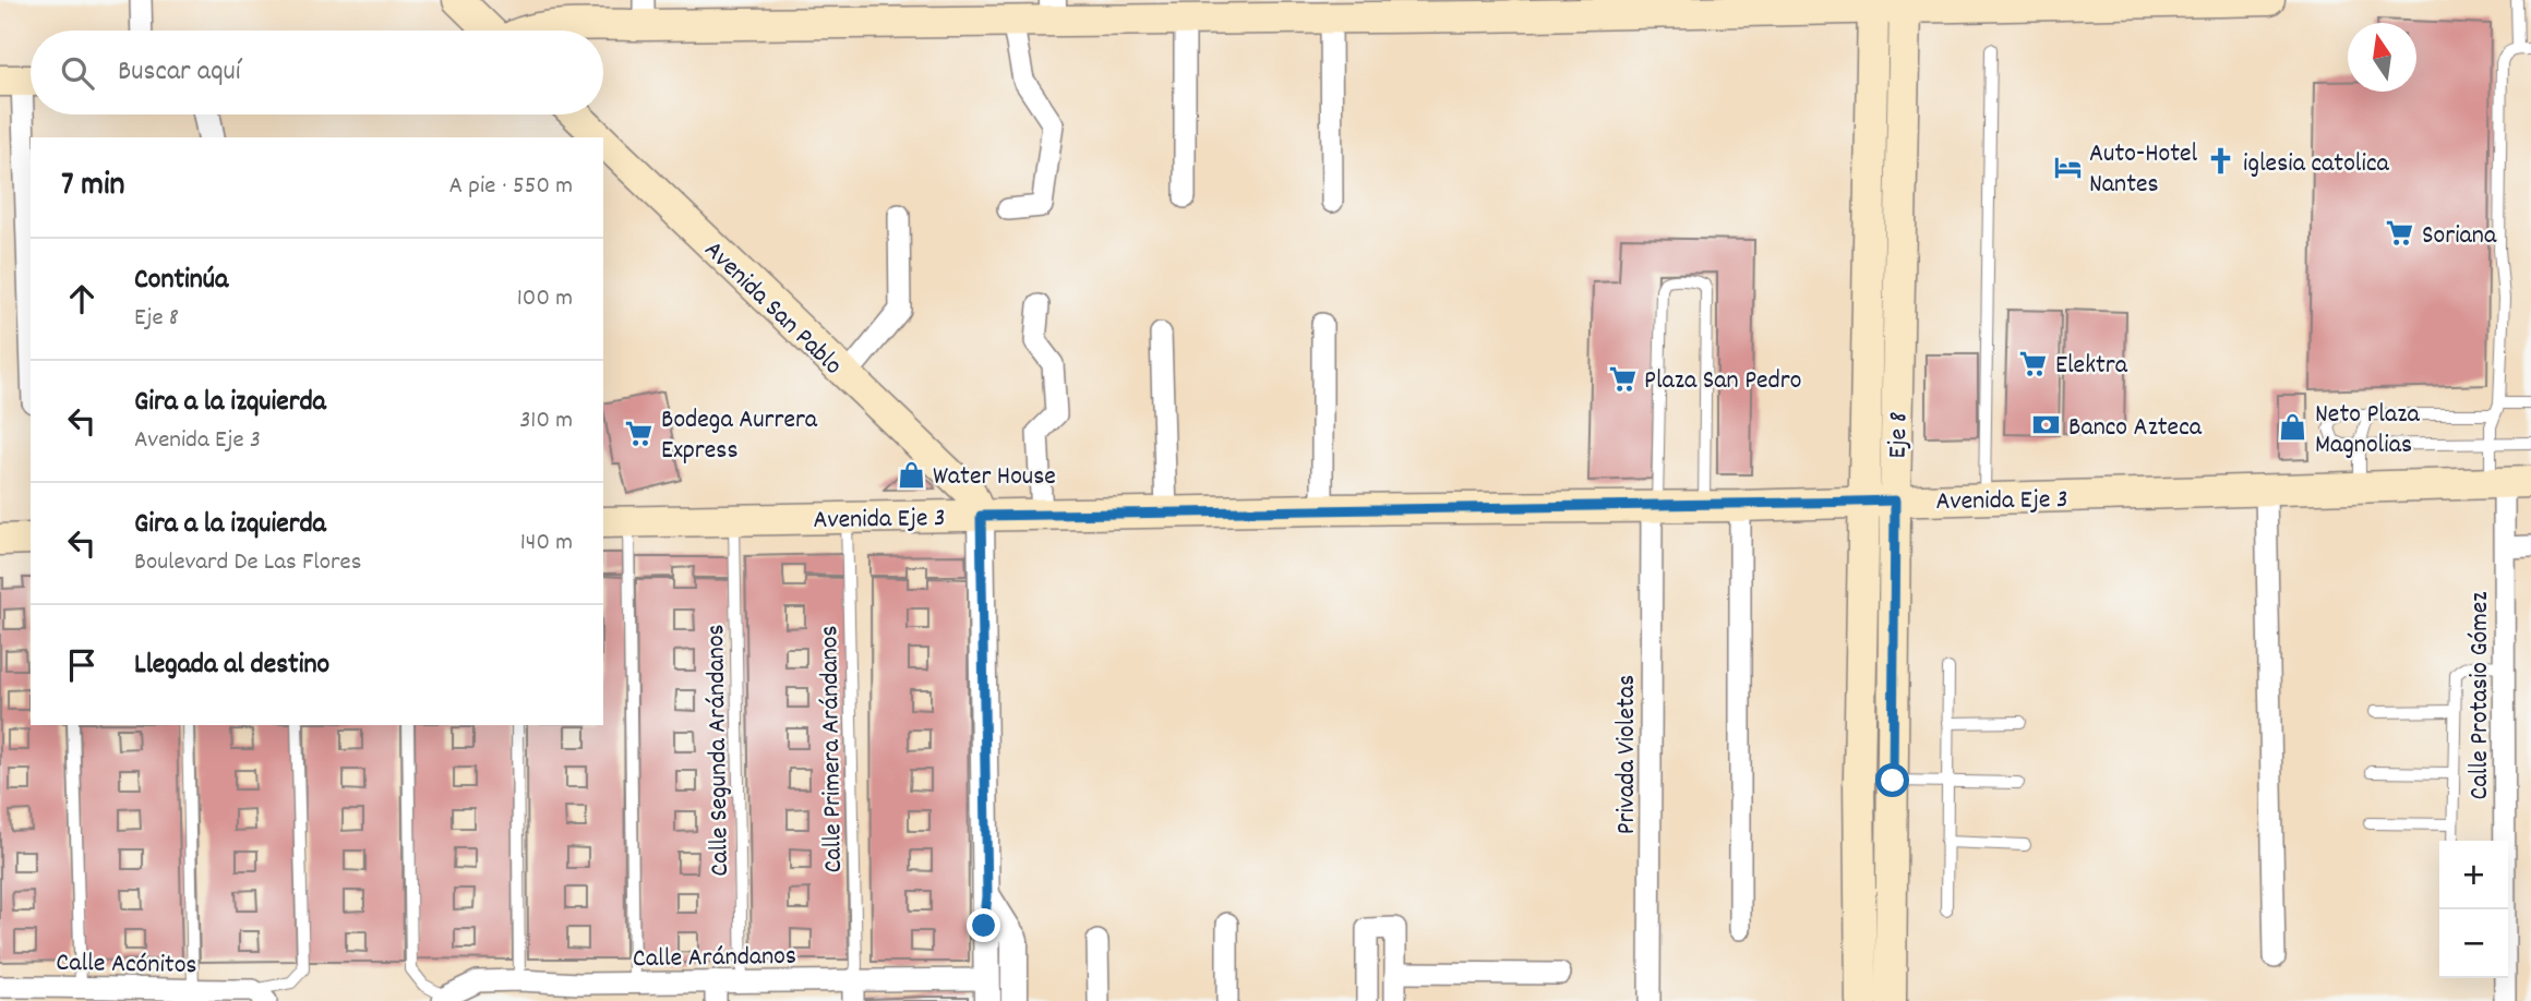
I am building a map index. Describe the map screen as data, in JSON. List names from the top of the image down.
{
  "streets": {
    "main road": ["Avenida San Pablo", "Eje 8", "Avenida Eje 3"],
    "street": [
      "Calle Protasio Gómez",
      "Privada Violetas",
      "Calle Arándanos",
      "Calle Acónitos"
    ],
    "lane": ["Calle Primera Arándanos", "Calle Segunda Arándanos"]
  },
  "crossings": [
    ["Avenida San Pablo", "Avenida Eje 3"],
    ["Eje 8", "Avenida Eje 3"],
    ["Avenida Eje 3", "Calle Protasio Gómez"],
    ["Avenida Eje 3", "Calle Primera Arándanos"],
    ["Avenida Eje 3", "Calle Segunda Arándanos"],
    ["Avenida Eje 3", "Privada Violetas"],
    ["Calle Primera Arándanos", "Calle Arándanos"],
    ["Calle Segunda Arándanos", "Calle Arándanos"]
  ],
  "places": {
    "church": ["iglesia catolica"],
    "hotel": ["Auto-Hotel Nantes"],
    "supermarket": [
      "Soriana",
      "Elektra",
      "Plaza San Pedro",
      "Bodega Aurrera Express"
    ],
    "bank": ["Banco Azteca"],
    "shop": ["Neto Plaza Magnolias", "Water House"]
  },
  "north": "top",
  "page": {
    "search": "Buscar aquí",
    "heading": ["7 min", "A pie · 550 m"],
    "list": [
      ["Continúa", "Eje 8", "100 m"],
      ["Gira a la izquierda", "Avenida Eje 3", "310 m"],
      ["Gira a la izquierda", "Boulevard De Las Flores", "140 m"],
      "Llegada al destino"
    ],
    "map_buttons": ["+", "−"]
  }
}
